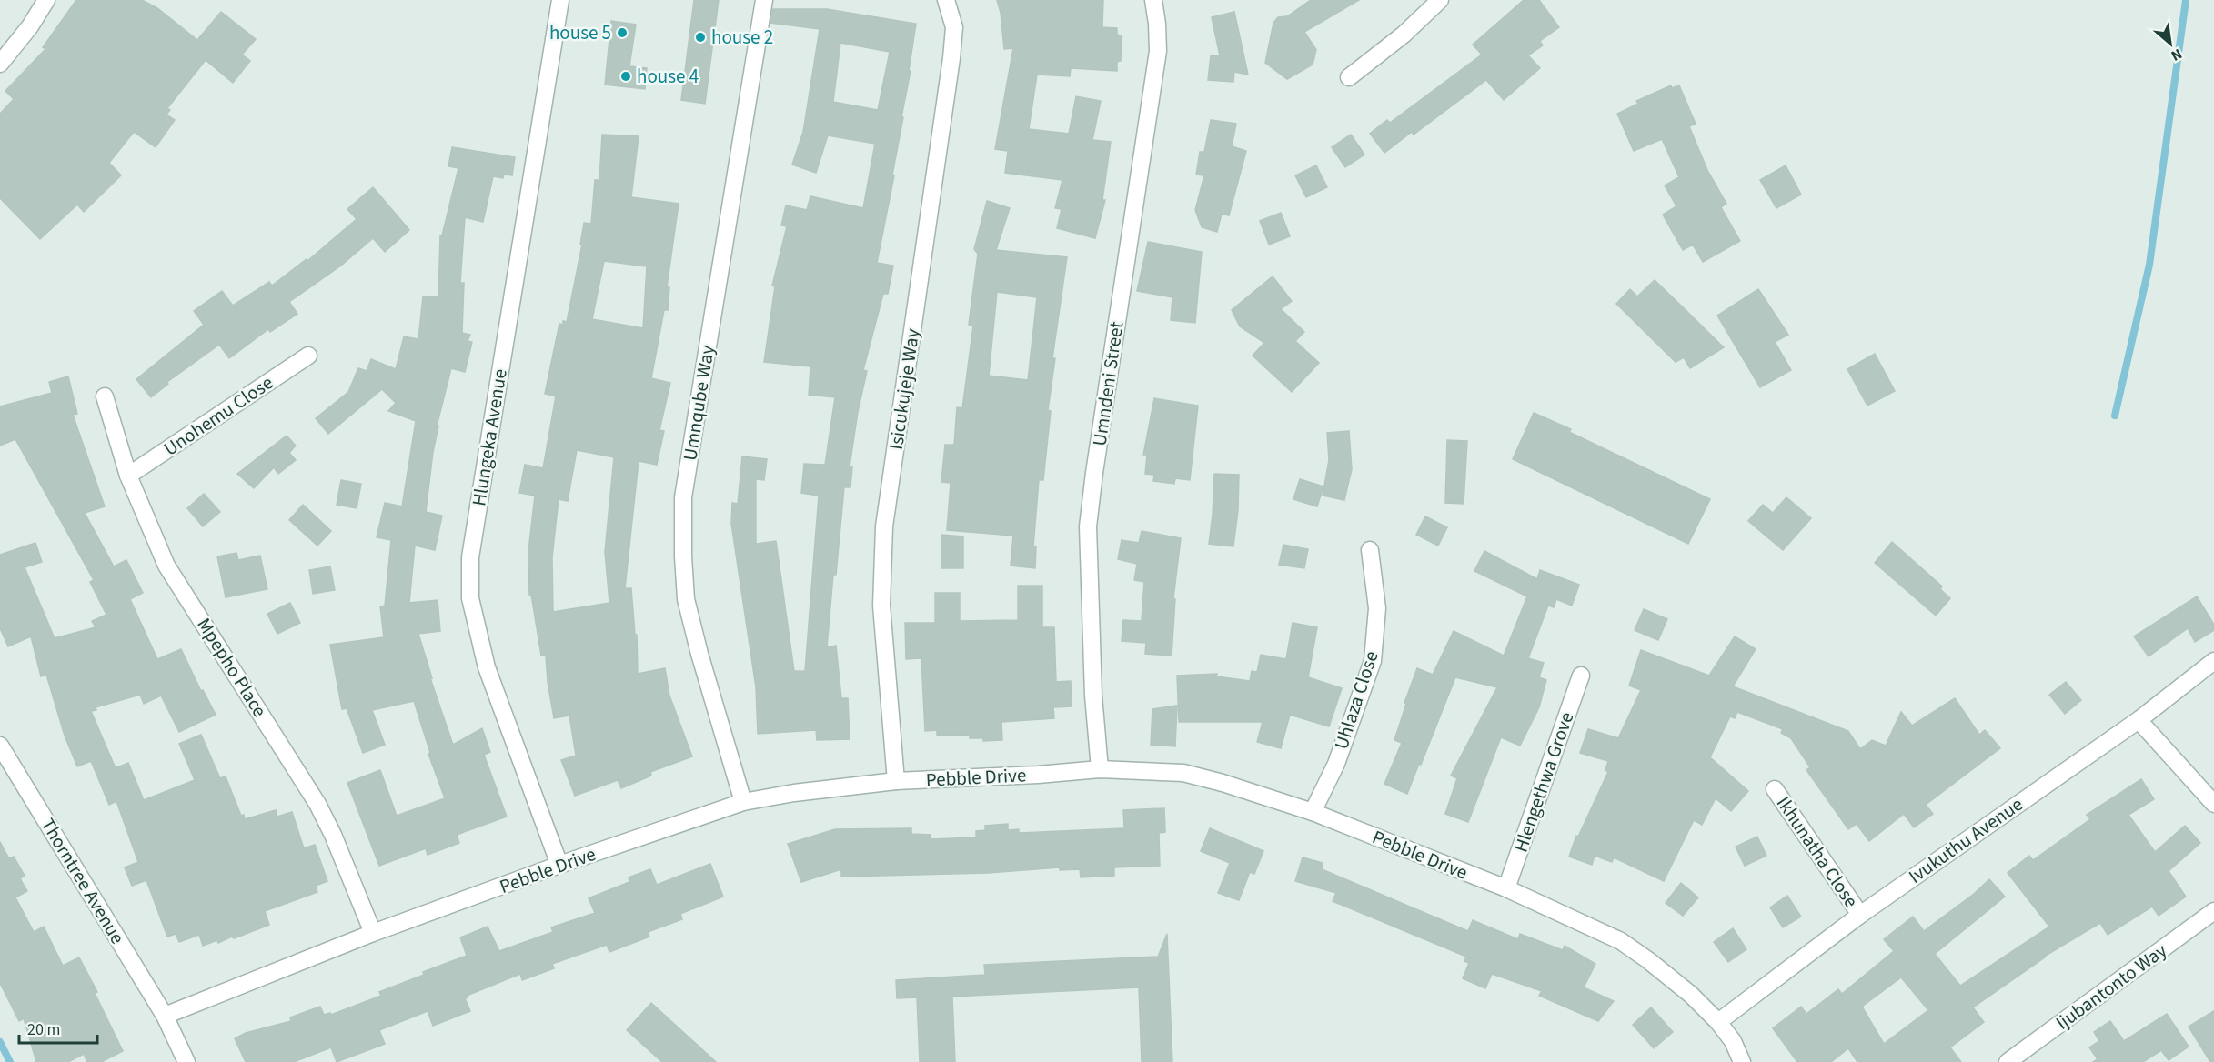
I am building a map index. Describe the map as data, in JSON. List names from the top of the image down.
{
  "streets": {
    "street": [
      "Umndeni Street",
      "Isicukujeje Way",
      "Umnqube Way",
      "Unohemu Close",
      "Hlungeka Avenue",
      "Mpepho Place",
      "Uhlaza Close",
      "Pebble Drive",
      "Hlengethwa Grove",
      "Ivukuthu Avenue",
      "Ikhunatha Close",
      "Thorntree Avenue",
      "Ijubantonto Way"
    ]
  },
  "crossings": [
    ["Umndeni Street", "Pebble Drive"],
    ["Isicukujeje Way", "Pebble Drive"],
    ["Umnqube Way", "Pebble Drive"],
    ["Unohemu Close", "Mpepho Place"],
    ["Hlungeka Avenue", "Pebble Drive"],
    ["Mpepho Place", "Pebble Drive"],
    ["Uhlaza Close", "Pebble Drive"],
    ["Pebble Drive", "Hlengethwa Grove"],
    ["Pebble Drive", "Ivukuthu Avenue"],
    ["Pebble Drive", "Thorntree Avenue"],
    ["Ivukuthu Avenue", "Ikhunatha Close"]
  ],
  "places": ["house 5", "house 2", "house 4"],
  "scale_bar": "20 m",
  "north": "bottom right"
}
